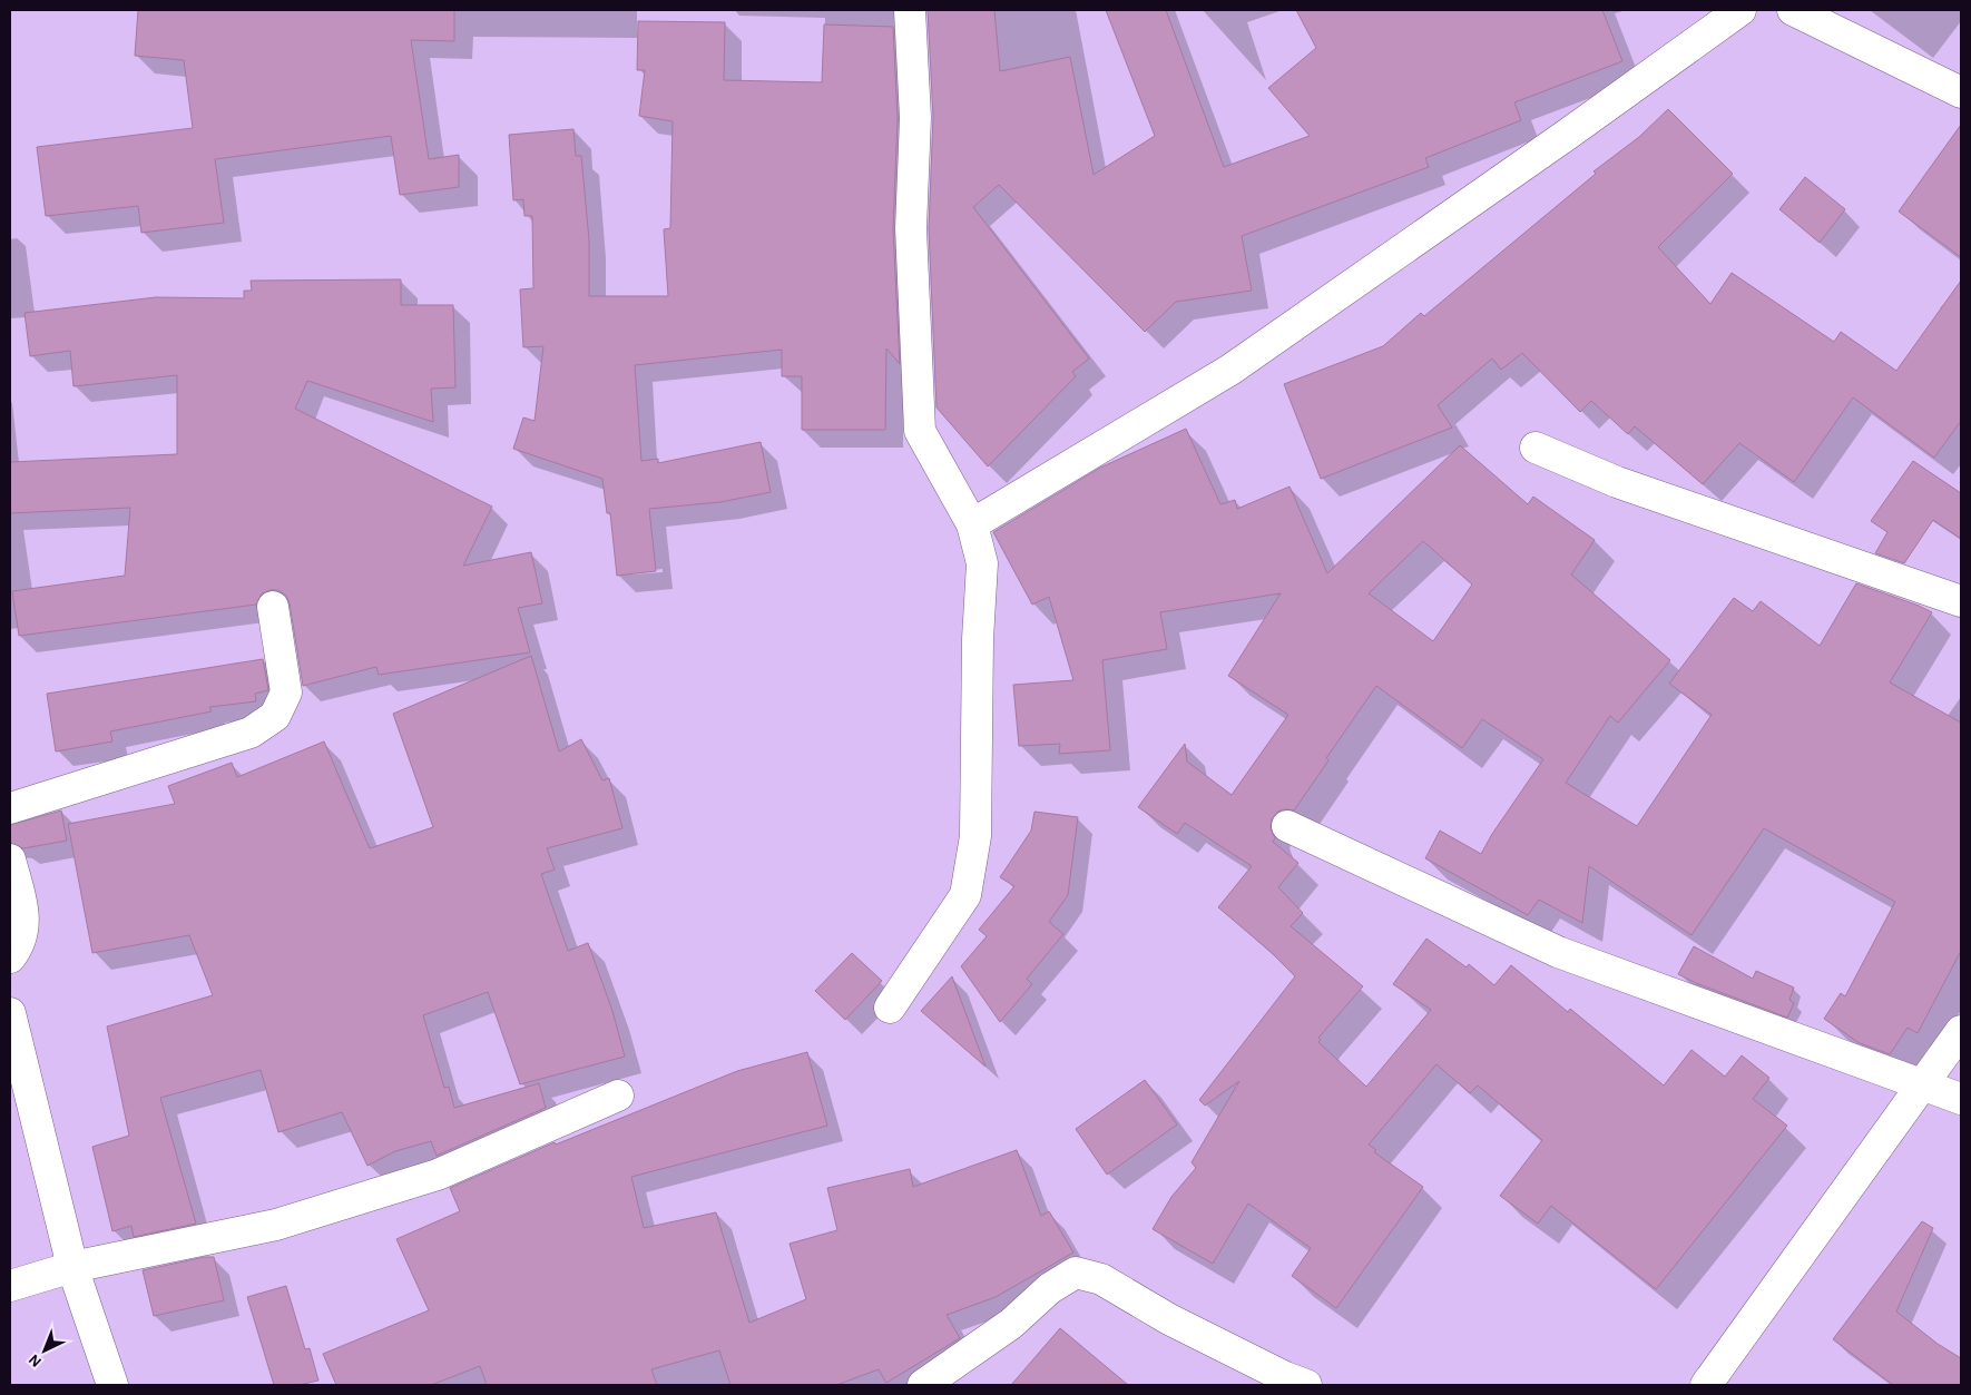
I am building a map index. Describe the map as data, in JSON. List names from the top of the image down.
{
  "north": "bottom left"
}
